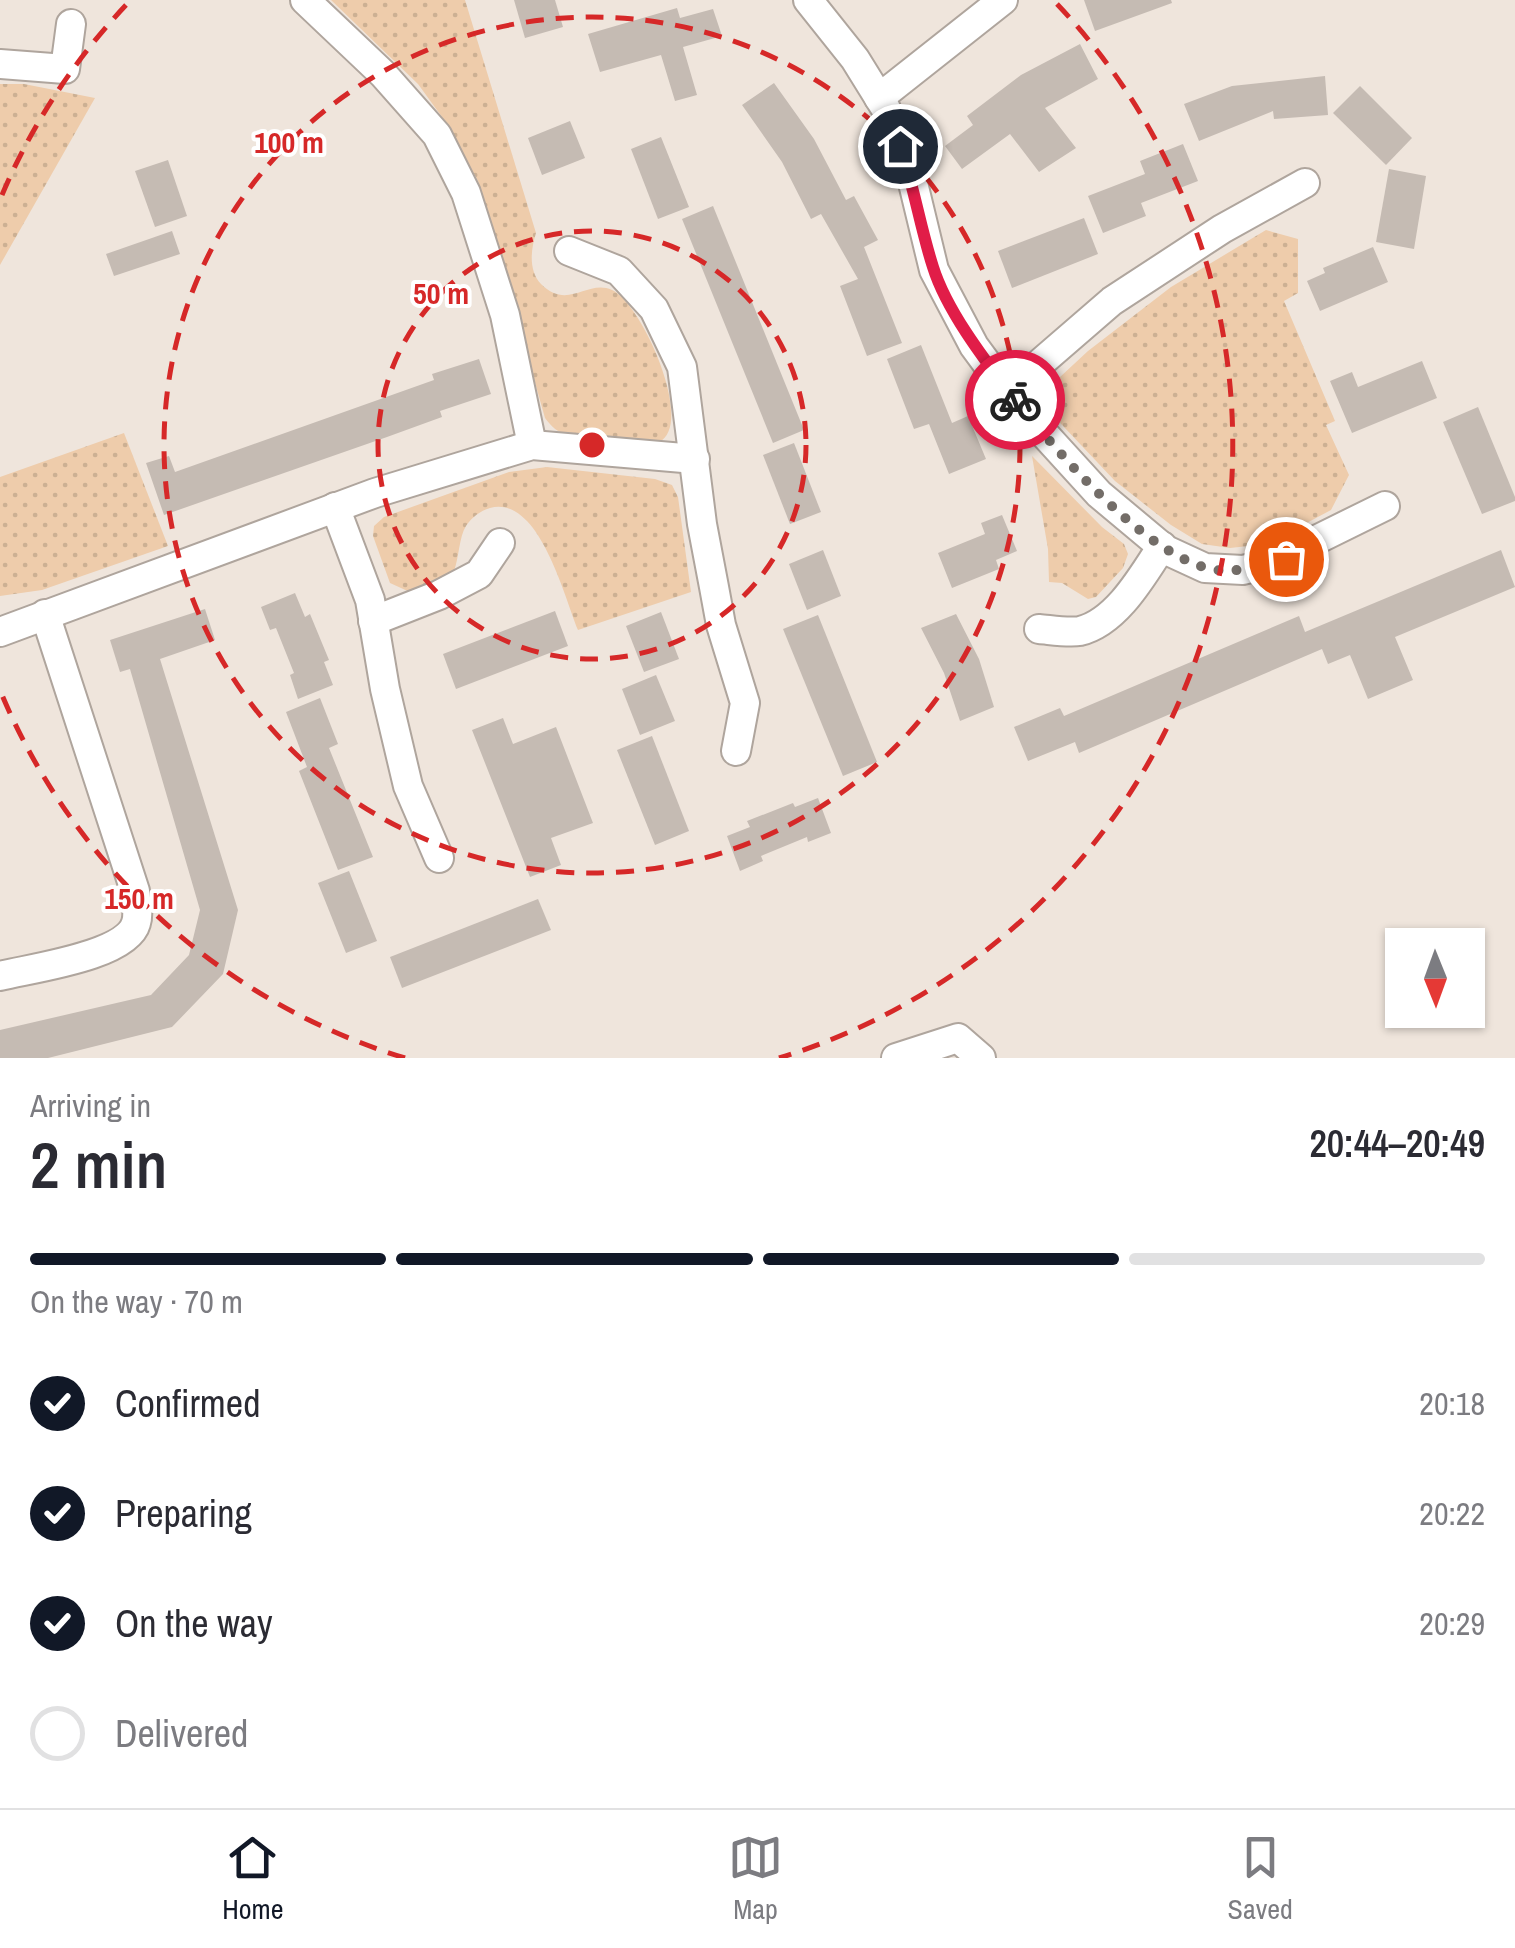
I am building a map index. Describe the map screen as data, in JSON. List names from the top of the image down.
{
  "north": "bottom",
  "page": {
    "heading": ["2 min", "Arriving in", "20:44–20:49"],
    "bar": "On the way · 70 m",
    "list": [
      ["Confirmed", "20:18"],
      ["Preparing", "20:22"],
      ["On the way", "20:29"],
      "Delivered"
    ],
    "tabs": ["Home", "Map", "Saved"]
  },
  "rings": ["100 m", "50 m", "150 m"]
}
